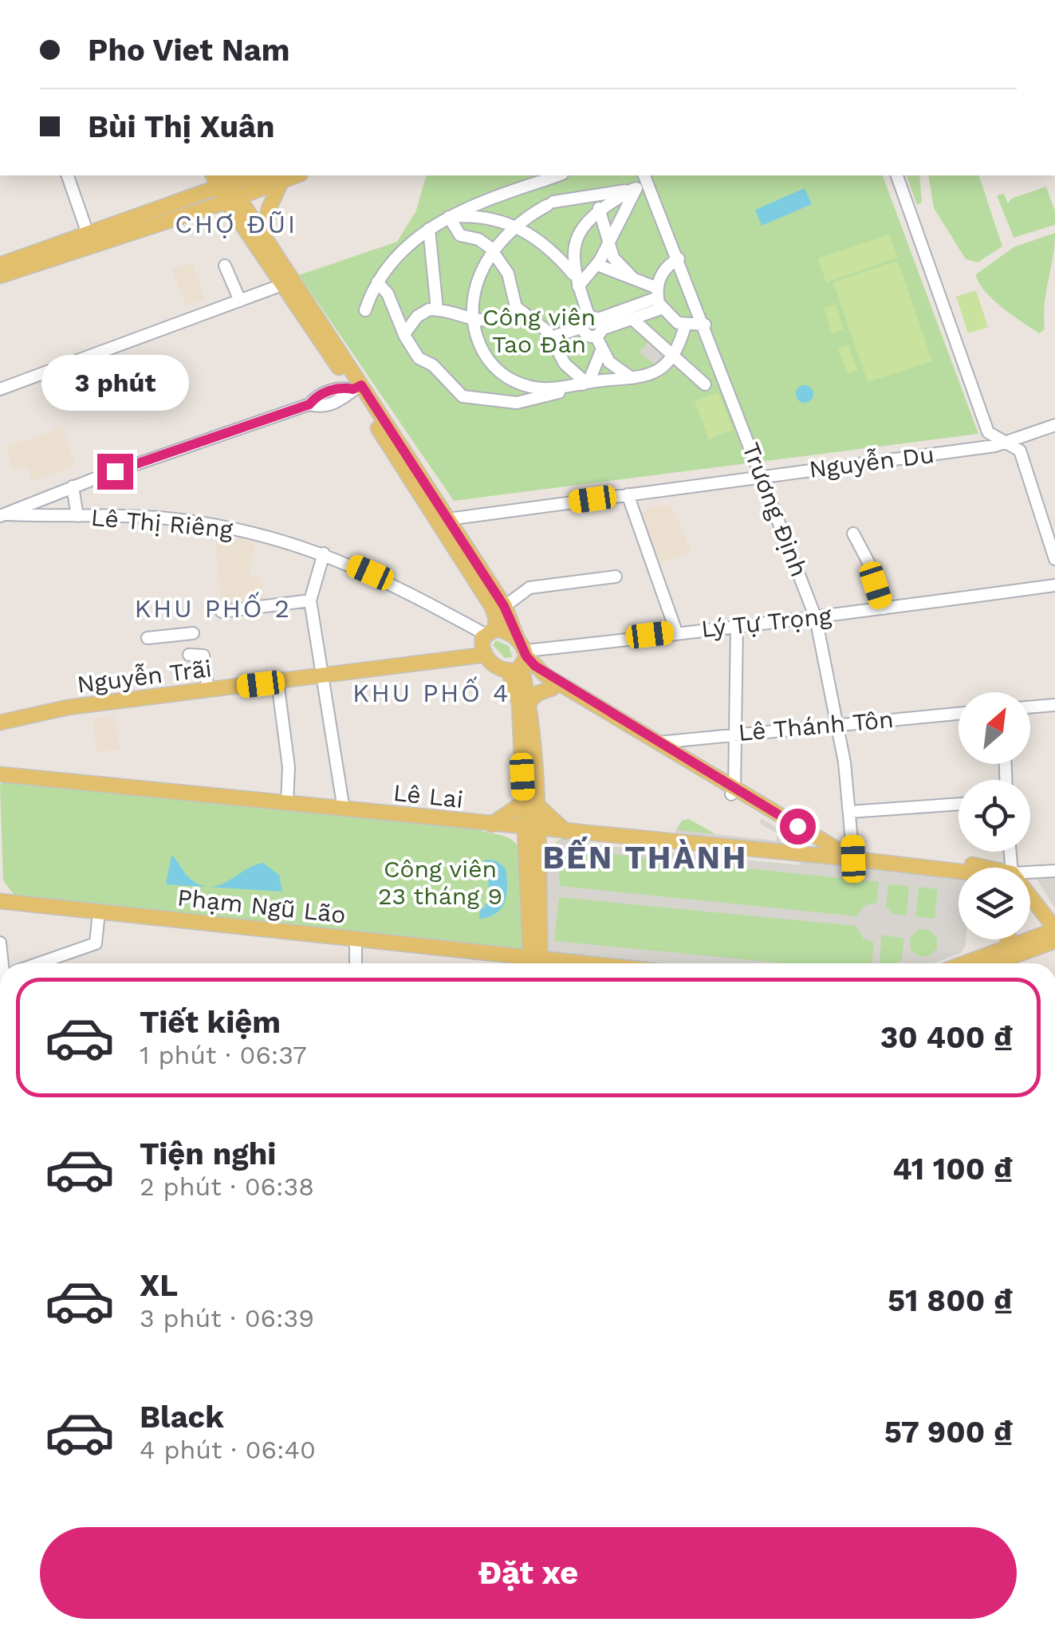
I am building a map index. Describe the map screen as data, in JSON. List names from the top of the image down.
{
  "streets": {
    "main road": ["Nguyễn Trãi", "Lê Lai", "Phạm Ngũ Lão"],
    "street": [
      "Nguyễn Du",
      "Trương Định",
      "Lê Thị Riêng",
      "Lý Tự Trọng",
      "Lê Thánh Tôn"
    ]
  },
  "crossings": [
    ["Nguyễn Du", "Trương Định"],
    ["Trương Định", "Lý Tự Trọng"],
    ["Trương Định", "Lê Thánh Tôn"],
    ["Trương Định", "Lê Lai"]
  ],
  "districts": [
    "CHỢ ĐŨI",
    "KHU PHỐ 2",
    "KHU PHỐ 4",
    "BẾN THÀNH"
  ],
  "parks": ["Công viên Tao Đàn", "Công viên 23 tháng 9"],
  "north": "top right",
  "page": {
    "banner": ["Pho Viet Nam", "Bùi Thị Xuân"],
    "bubble": "3 phút",
    "list": [
      {
        "name": "Tiết kiệm",
        "note": "1 phút · 06:37",
        "value": "30 400 ₫"
      },
      {
        "name": "Tiện nghi",
        "note": "2 phút · 06:38",
        "value": "41 100 ₫"
      },
      {
        "name": "XL",
        "note": "3 phút · 06:39",
        "value": "51 800 ₫"
      },
      {
        "name": "Black",
        "note": "4 phút · 06:40",
        "value": "57 900 ₫"
      }
    ],
    "buttons": "Đặt xe"
  }
}
